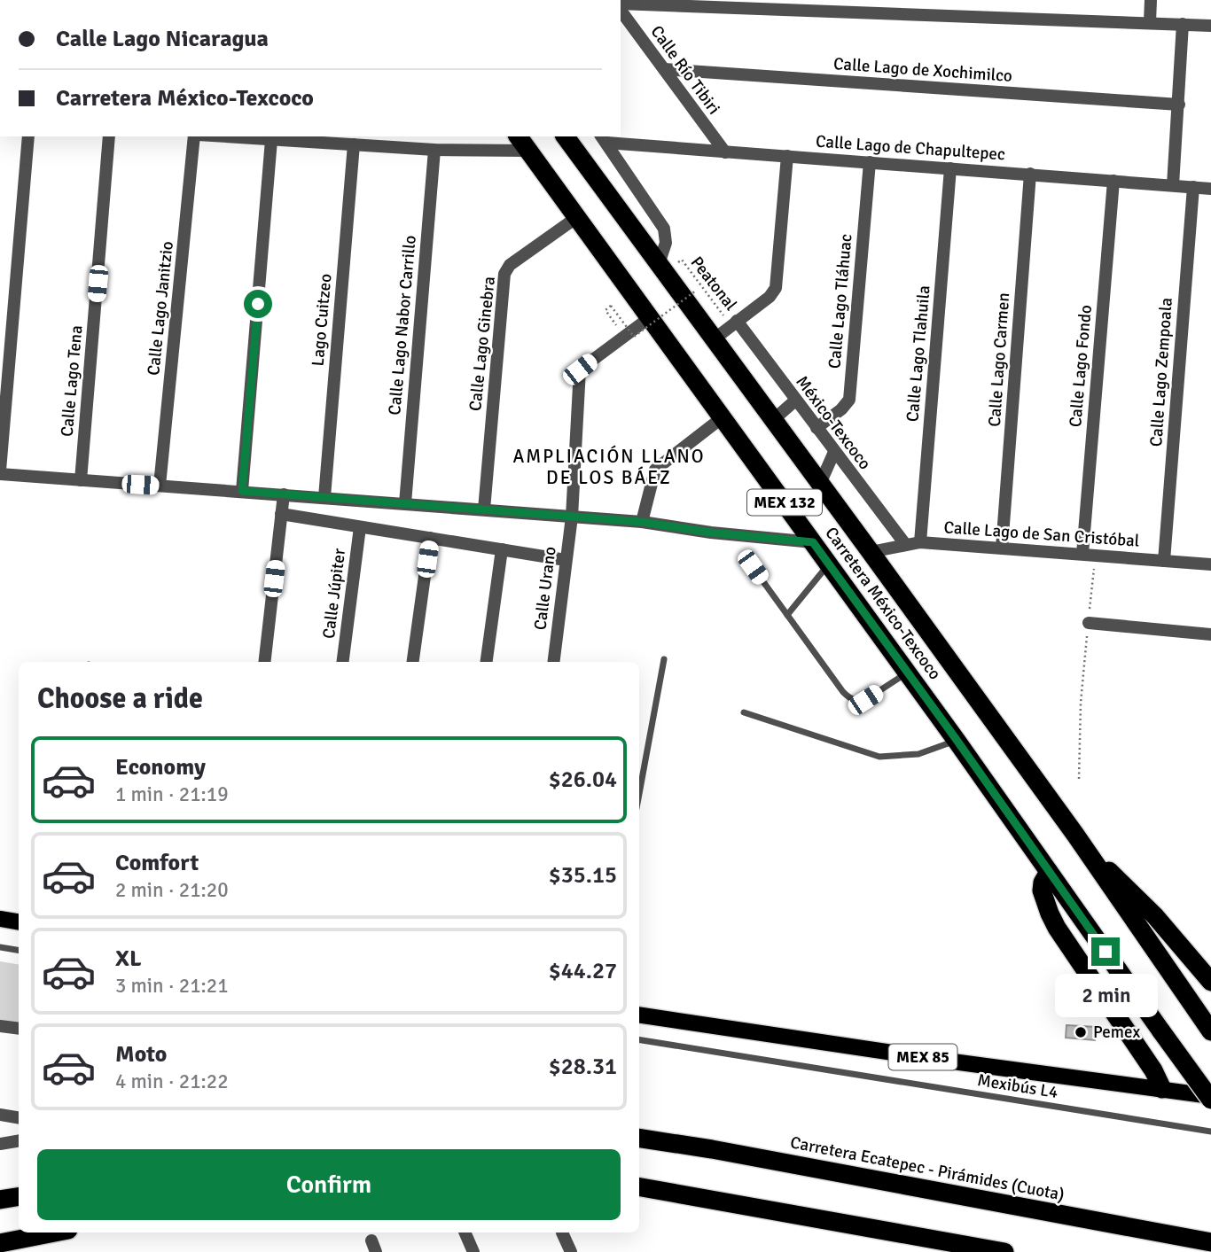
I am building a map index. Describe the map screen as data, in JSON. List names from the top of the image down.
{
  "streets": {
    "highway": ["MEX 132", "Carretera México-Texcoco", "Carretera Ecatepec - Pirámides (Cuota)"],
    "main road": ["MEX 85"],
    "street": [
      "Calle Río Tibiri",
      "Calle Lago de Xochimilco",
      "Calle Lago de Chapultepec",
      "Calle Lago Tláhuac",
      "Calle Lago Janitzio",
      "Lago Cuitzeo",
      "Calle Lago Nabor Carrillo",
      "Calle Lago Ginebra",
      "Calle Lago Tlahuila",
      "Calle Lago Carmen",
      "Calle Lago Fondo",
      "Calle Lago Zempoala",
      "Calle Lago Tena",
      "México-Texcoco",
      "Calle Lago de San Cristóbal",
      "Calle Urano",
      "Calle Júpiter"
    ],
    "lane": ["Mexibús L4"],
    "path": ["Peatonal"]
  },
  "crossings": [
    ["Calle Río Tibiri", "Calle Lago de Xochimilco"],
    ["Calle Río Tibiri", "Calle Lago de Chapultepec"],
    ["Calle Lago de Chapultepec", "Calle Lago Tláhuac"],
    ["Calle Lago de Chapultepec", "Calle Lago Tlahuila"],
    ["Calle Lago de Chapultepec", "Calle Lago Carmen"],
    ["Calle Lago de Chapultepec", "Calle Lago Fondo"],
    ["Calle Lago de Chapultepec", "Calle Lago Zempoala"],
    ["Peatonal", "México-Texcoco"],
    ["Peatonal", "Calle Urano"],
    ["Peatonal", "Carretera México-Texcoco"],
    ["Calle Lago Tláhuac", "México-Texcoco"],
    ["Calle Lago Ginebra", "Carretera México-Texcoco"],
    ["Calle Lago Tlahuila", "Calle Lago de San Cristóbal"],
    ["Calle Lago Carmen", "Calle Lago de San Cristóbal"],
    ["Calle Lago Fondo", "Calle Lago de San Cristóbal"],
    ["Calle Lago Zempoala", "Calle Lago de San Cristóbal"],
    ["México-Texcoco", "Calle Lago de San Cristóbal"],
    ["Calle Lago de San Cristóbal", "Carretera México-Texcoco"],
    ["Calle Urano", "Carretera México-Texcoco"],
    ["Carretera México-Texcoco", "MEX 85"]
  ],
  "districts": ["AMPLIACIÓN LLANO DE LOS BÁEZ"],
  "places": ["Pemex"],
  "page": {
    "banner": ["Calle Lago Nicaragua", "Carretera México-Texcoco"],
    "heading": "Choose a ride",
    "list": [
      {
        "name": "Economy",
        "note": "1 min · 21:19",
        "value": "$26.04"
      },
      {
        "name": "Comfort",
        "note": "2 min · 21:20",
        "value": "$35.15"
      },
      {
        "name": "XL",
        "note": "3 min · 21:21",
        "value": "$44.27"
      },
      {
        "name": "Moto",
        "note": "4 min · 21:22",
        "value": "$28.31"
      }
    ],
    "bubble": "2 min",
    "buttons": "Confirm"
  }
}
